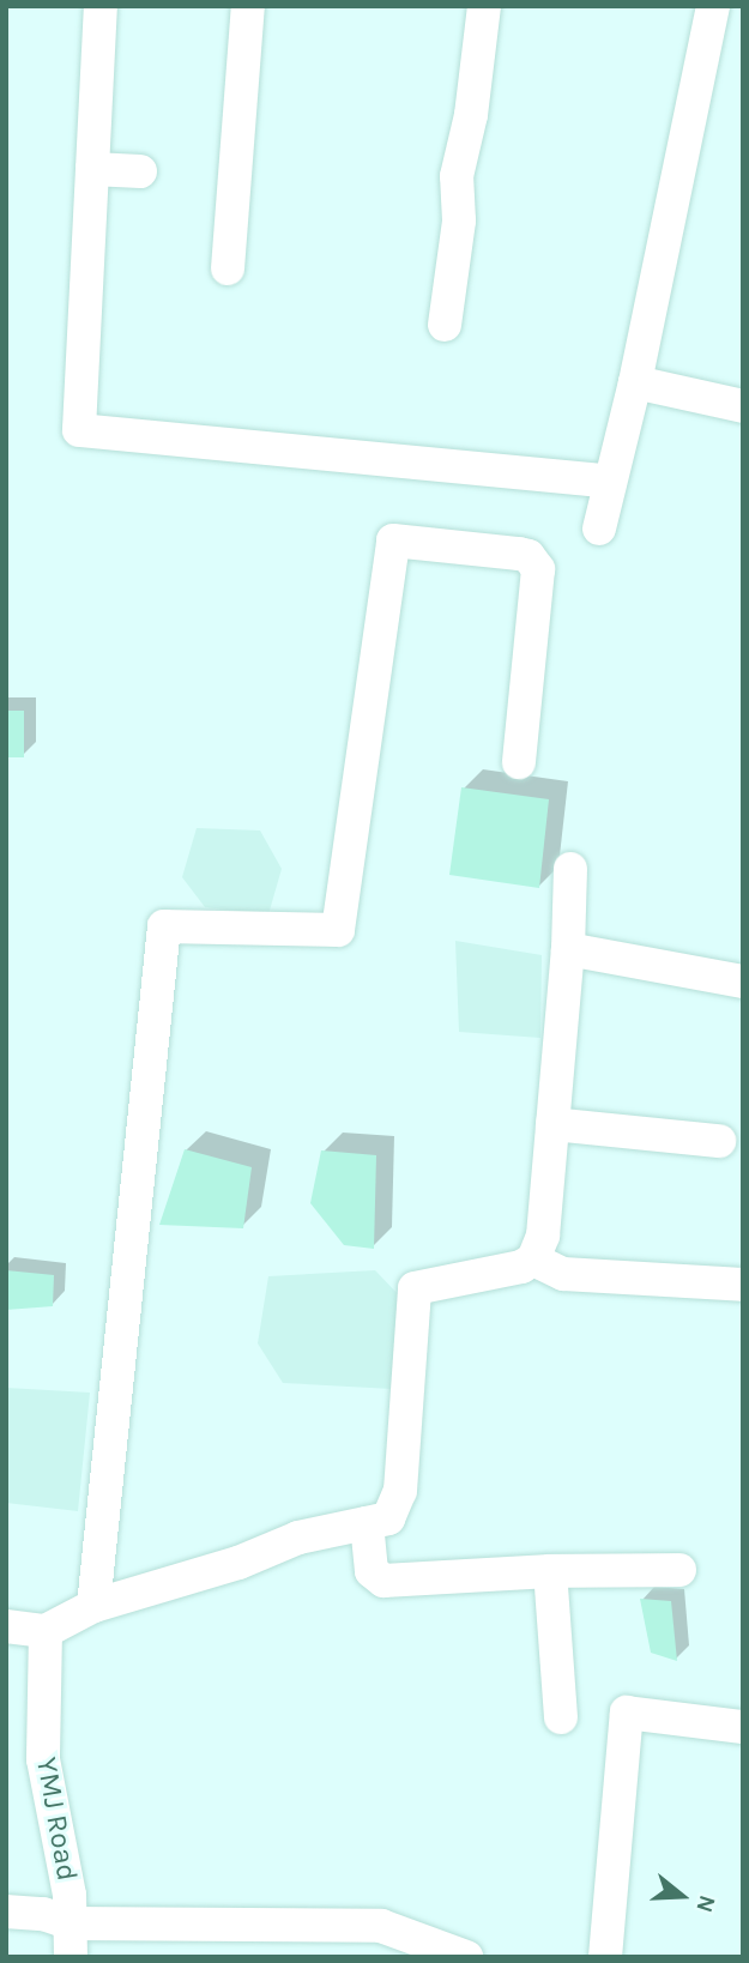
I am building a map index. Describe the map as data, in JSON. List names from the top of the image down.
{
  "streets": {
    "street": ["YMJ Road"]
  },
  "north": "right"
}
